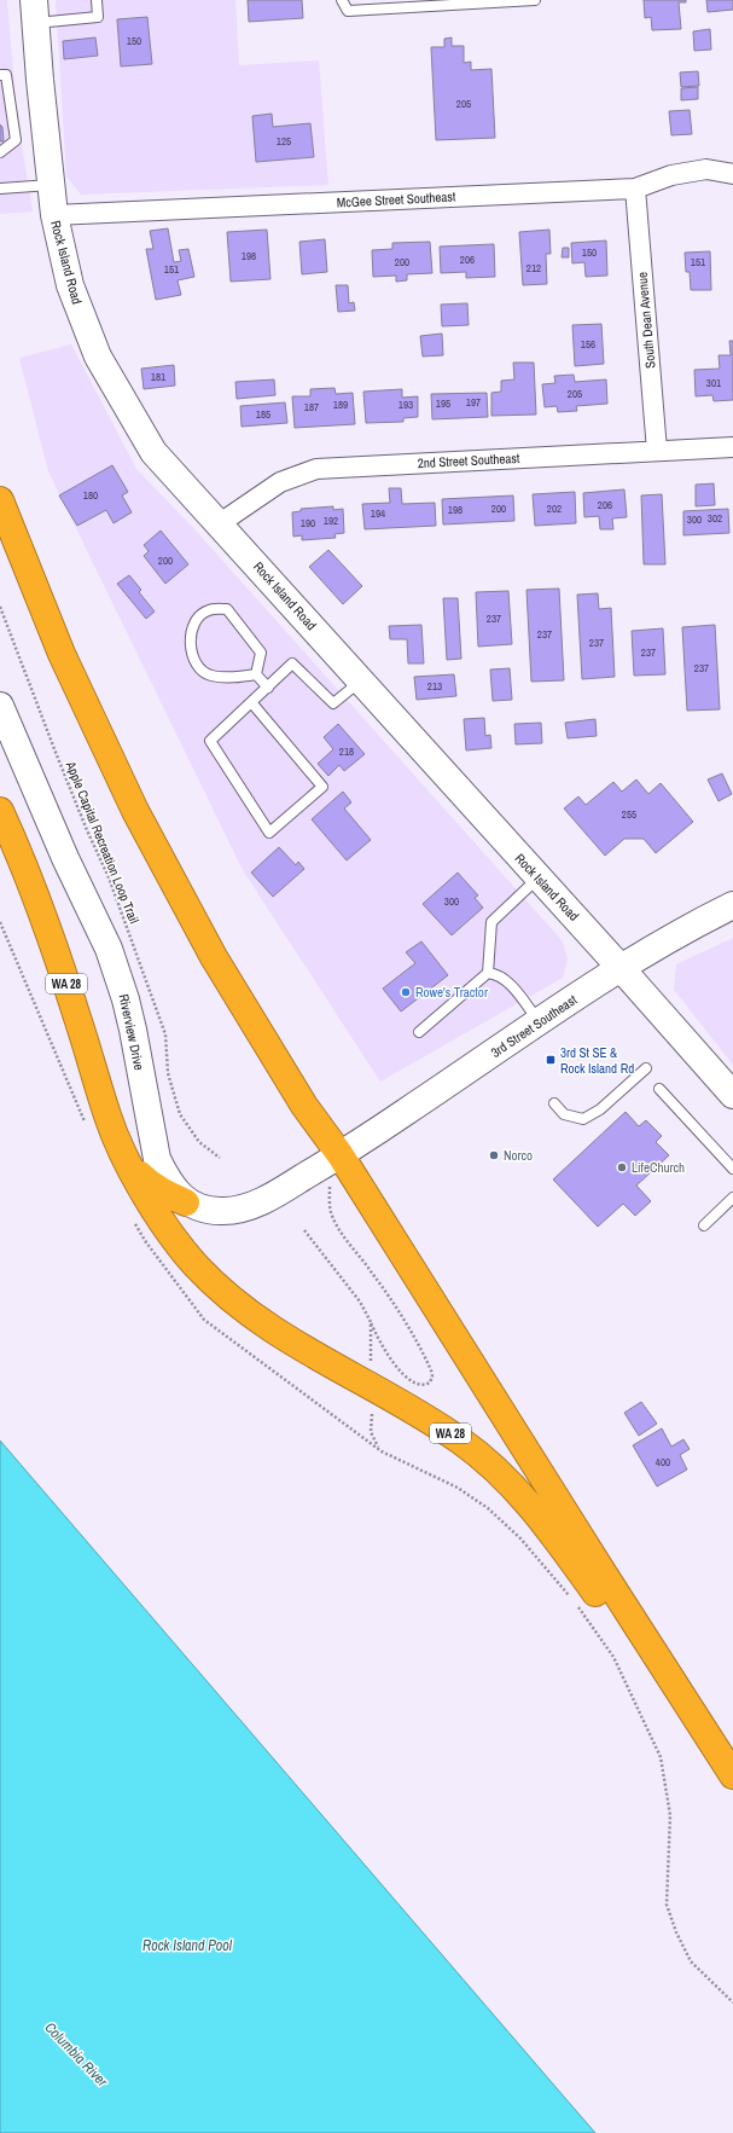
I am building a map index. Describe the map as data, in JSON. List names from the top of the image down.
{
  "streets": {
    "highway": ["WA 28"],
    "main road": ["Rock Island Road", "3rd Street Southeast", "Riverview Drive"],
    "street": ["McGee Street Southeast", "South Dean Avenue", "2nd Street Southeast"],
    "path": ["Apple Capital Recreation Loop Trail"]
  },
  "crossings": [
    ["McGee Street Southeast", "Rock Island Road"],
    ["McGee Street Southeast", "South Dean Avenue"],
    ["Rock Island Road", "2nd Street Southeast"],
    ["Rock Island Road", "3rd Street Southeast"],
    ["South Dean Avenue", "2nd Street Southeast"]
  ],
  "water": ["Rock Island Pool", "Columbia River"],
  "places": {
    "other": ["Rowe's Tractor", "Norco", "LifeChurch"],
    "transit": ["3rd St SE & Rock Island Rd"]
  },
  "house_numbers": [
    "150",
    "205",
    "125",
    "150",
    "198",
    "206",
    "200",
    "151",
    "212",
    "151",
    "156",
    "181",
    "301",
    "205",
    "197",
    "195",
    "189",
    "193",
    "187",
    "185",
    "180",
    "206",
    "200",
    "202",
    "198",
    "194",
    "302",
    "300",
    "192",
    "190",
    "200",
    "237",
    "237",
    "237",
    "237",
    "237",
    "213",
    "218",
    "255",
    "300",
    "400"
  ]
}
